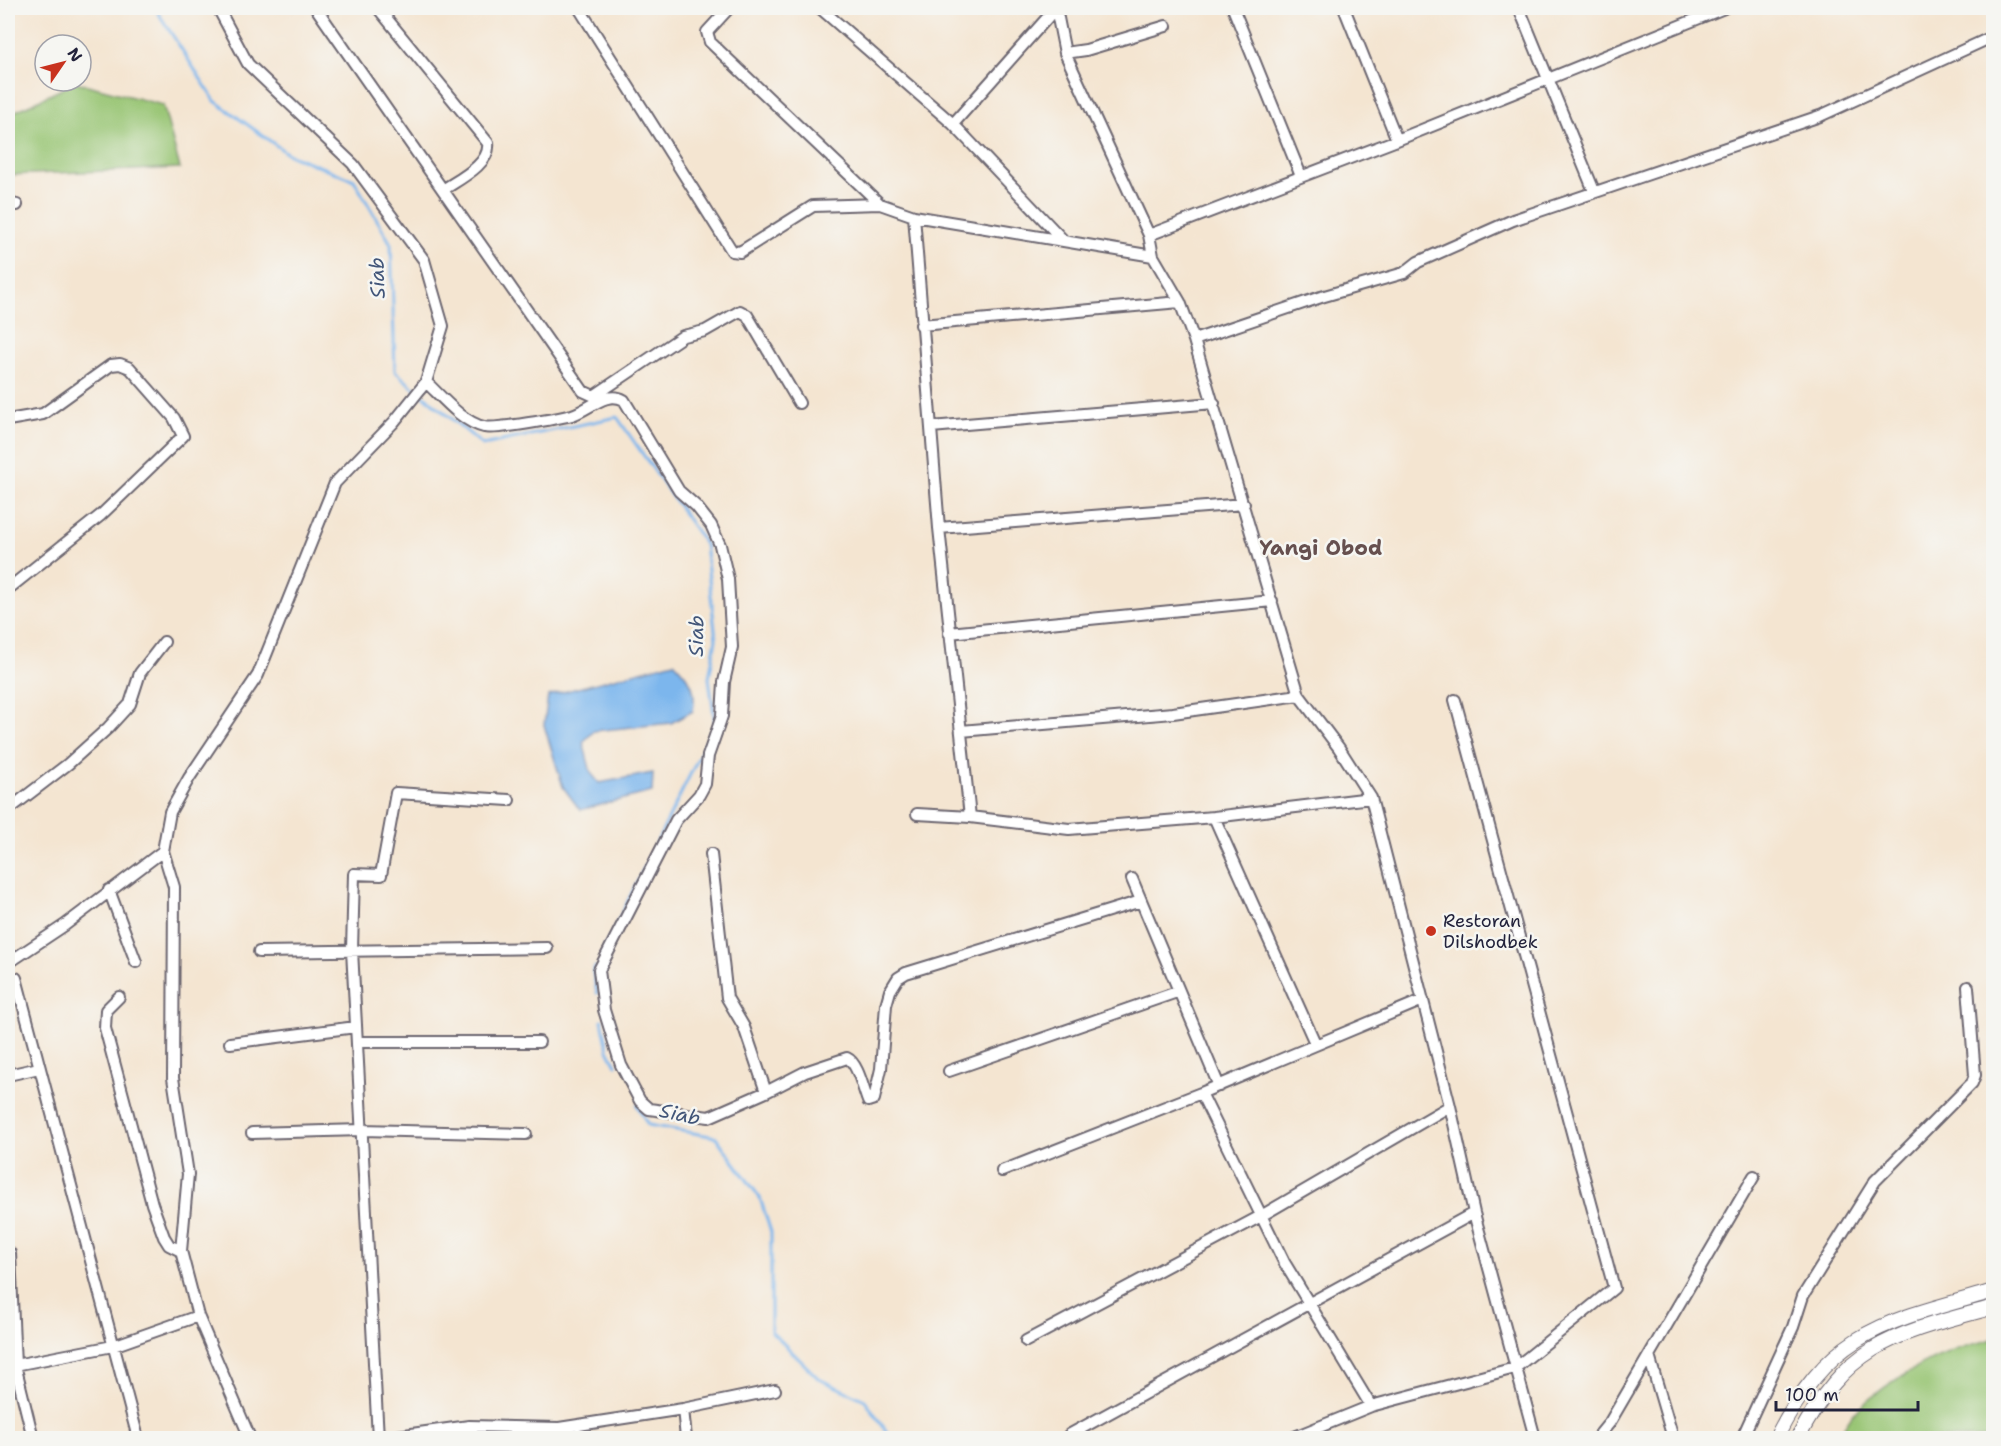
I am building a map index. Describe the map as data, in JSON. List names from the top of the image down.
{
  "districts": ["Yangi Obod"],
  "water": ["Siab"],
  "places": ["Restoran Dilshodbek"],
  "scale_bar": "100 m",
  "north": "top right"
}
